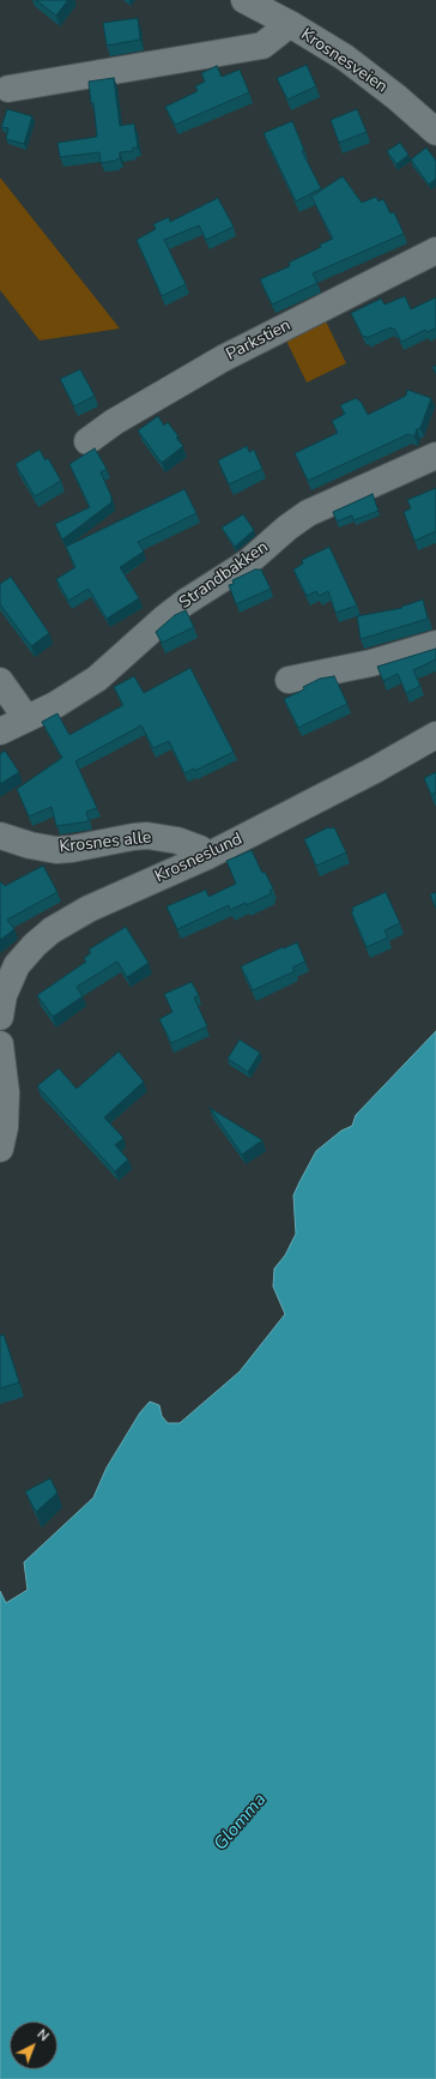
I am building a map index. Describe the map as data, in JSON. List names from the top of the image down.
{
  "streets": {
    "street": [
      "Krosnesveien",
      "Parkstien",
      "Strandbakken",
      "Krosnes alle",
      "Krosneslund"
    ]
  },
  "crossings": [
    ["Krosnes alle", "Krosneslund"]
  ],
  "water": ["Glomma"],
  "north": "top right"
}
